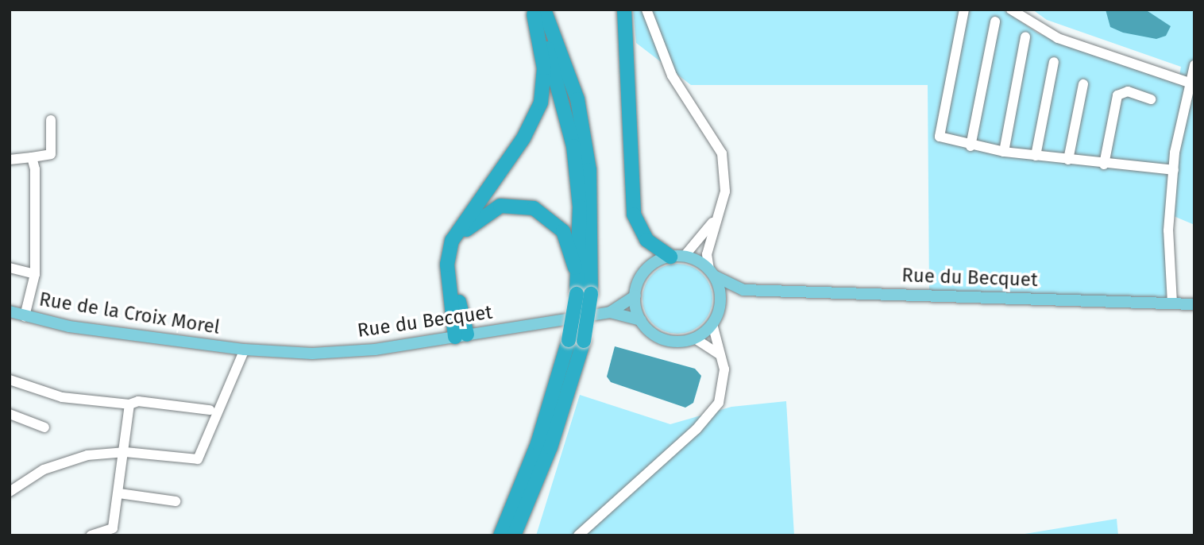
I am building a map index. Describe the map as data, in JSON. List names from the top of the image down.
{
  "streets": {
    "main road": ["Rue du Becquet", "Rue de la Croix Morel"]
  },
  "crossings": [
    ["Rue du Becquet", "Rue de la Croix Morel"]
  ]
}
